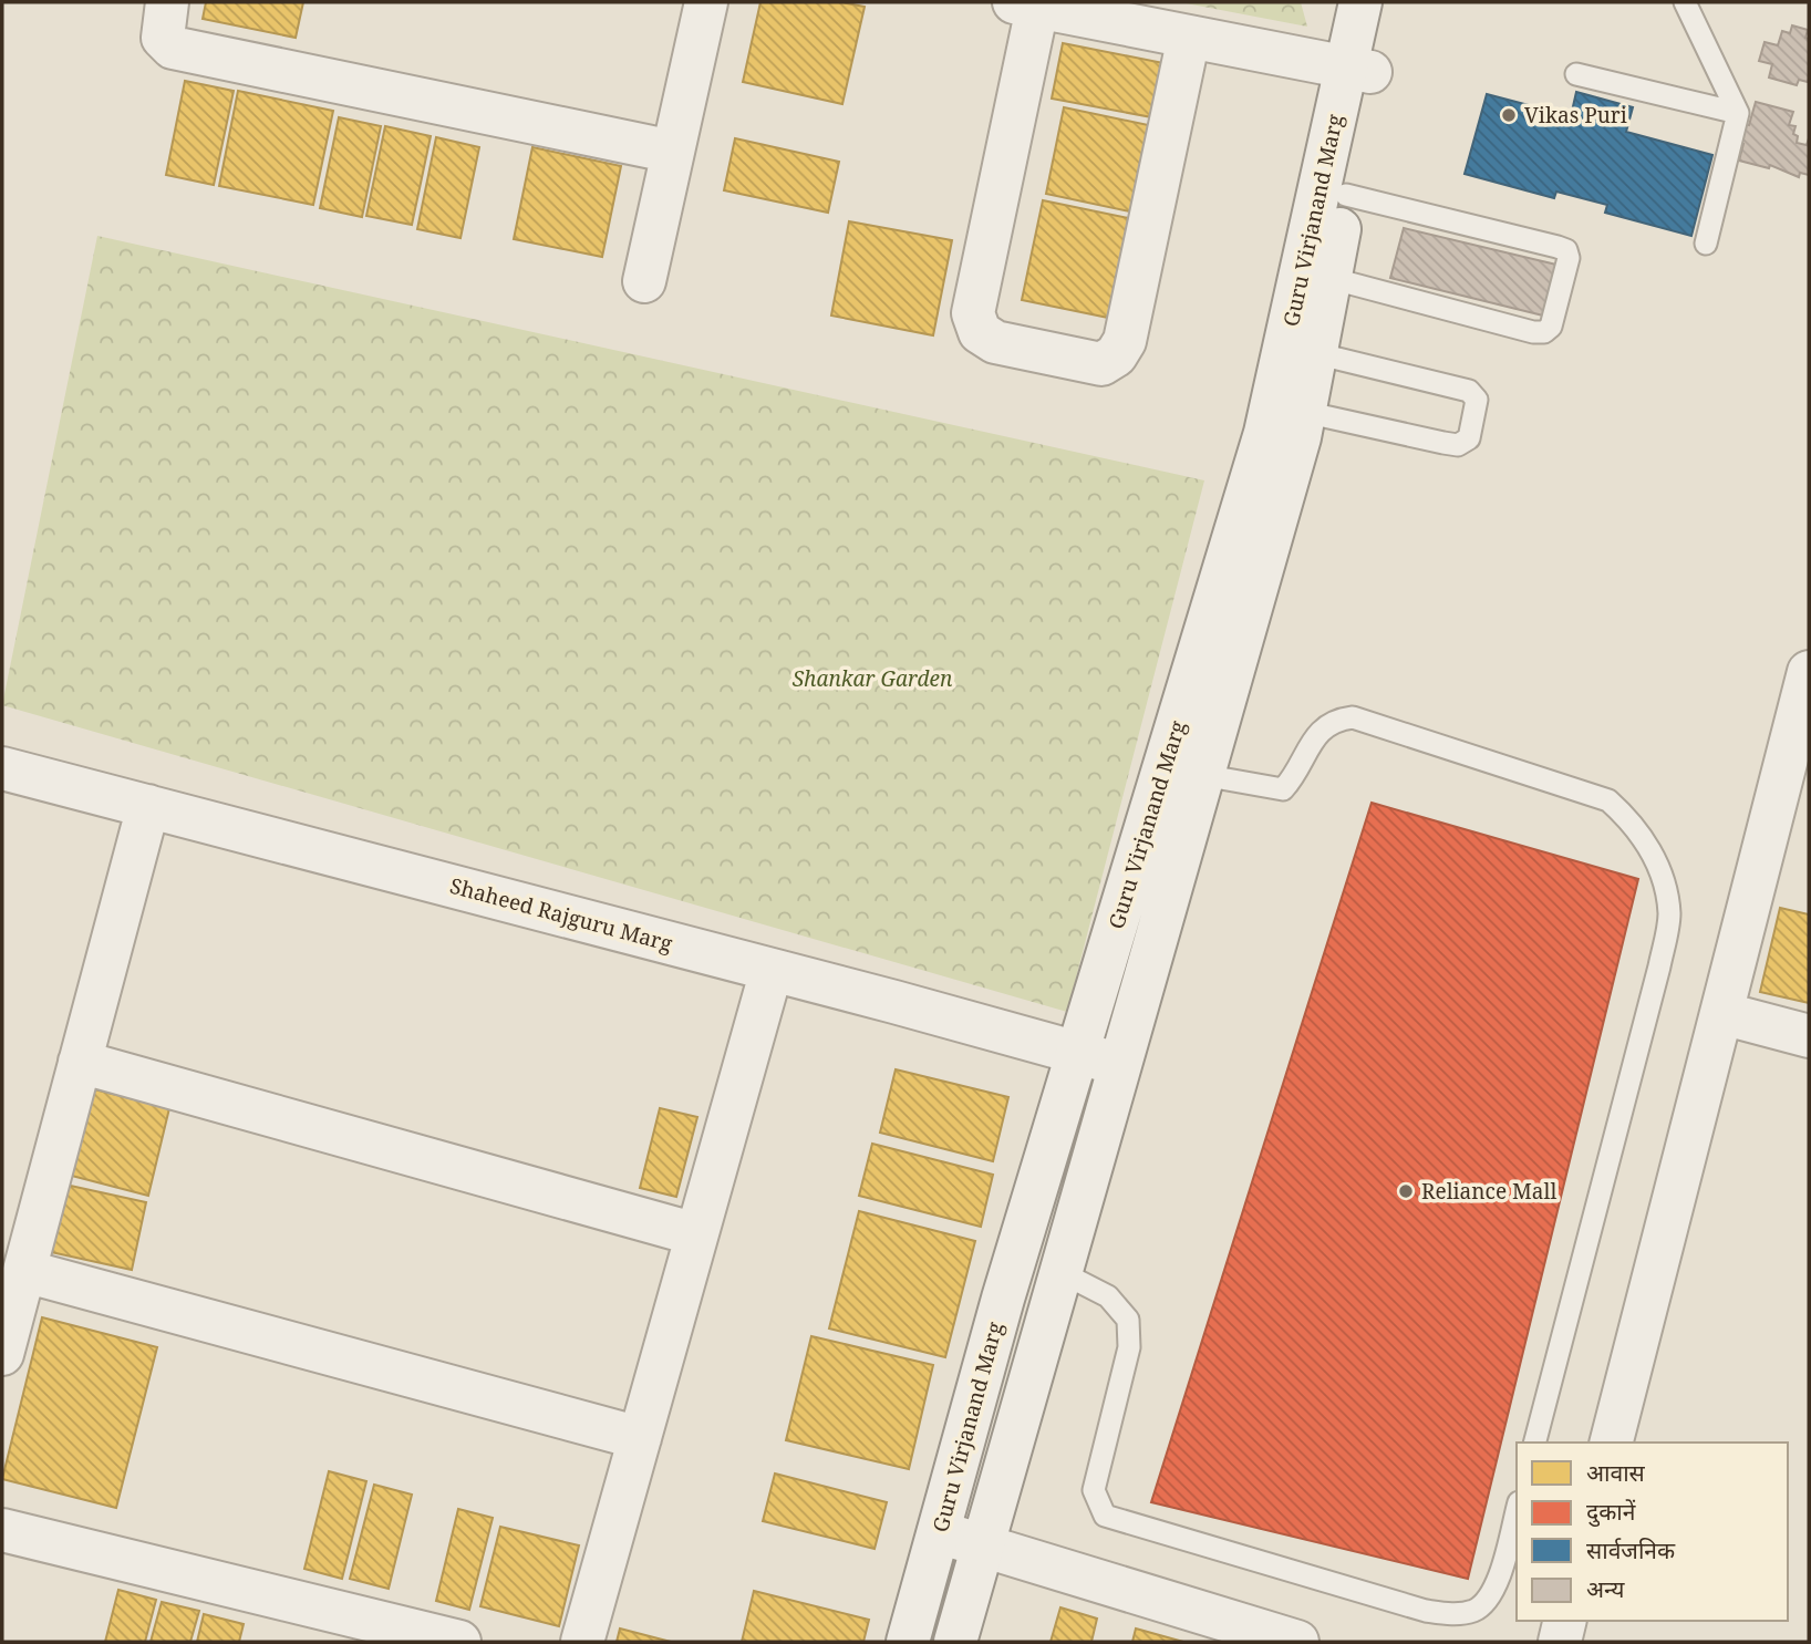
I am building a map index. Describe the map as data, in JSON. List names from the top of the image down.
{
  "streets": {
    "street": ["Guru Virjanand Marg", "Shaheed Rajguru Marg"]
  },
  "crossings": [
    ["Guru Virjanand Marg", "Shaheed Rajguru Marg"]
  ],
  "parks": ["Shankar Garden"],
  "places": ["Vikas Puri", "Reliance Mall"],
  "legend": [
    "आवास",
    "दुकानें",
    "सार्वजनिक",
    "अन्य"
  ]
}
